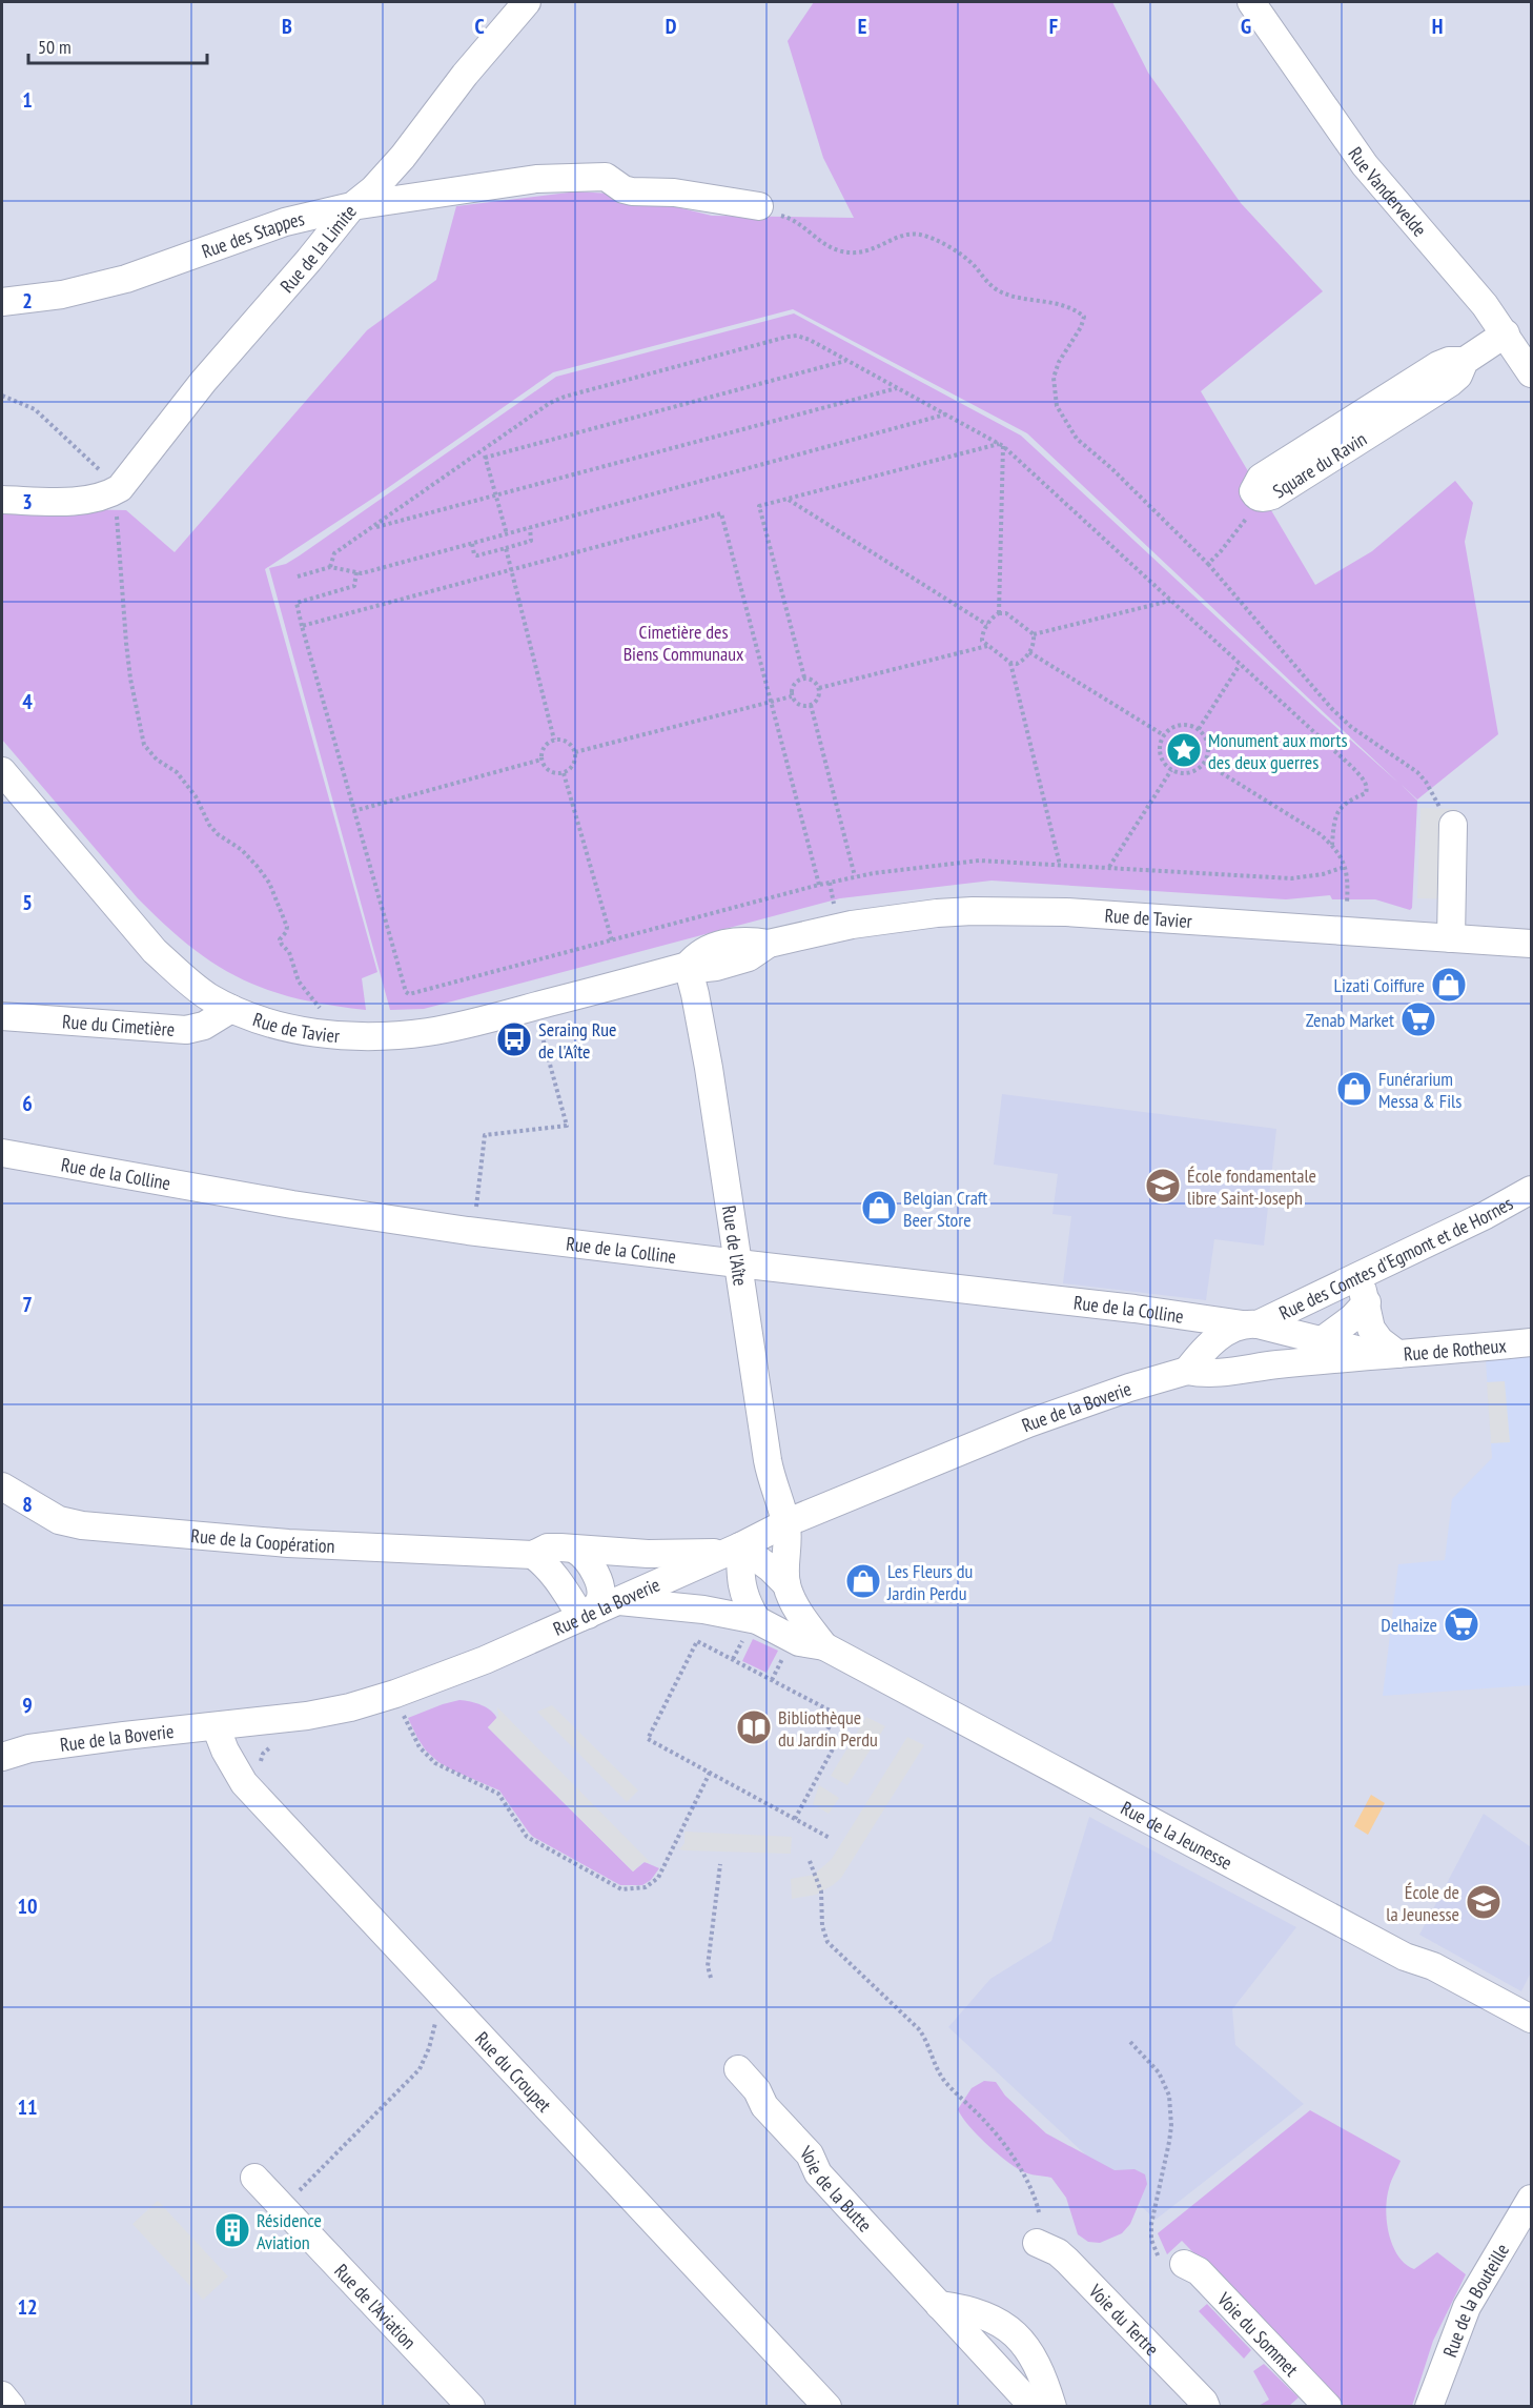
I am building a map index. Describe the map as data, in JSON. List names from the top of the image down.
{
  "streets": {
    "street": [
      "Rue Vandervelde",
      "Rue des Stappes",
      "Rue de la Limite",
      "Square du Ravin",
      "Rue de Tavier",
      "Rue du Cimetière",
      "Rue de la Colline",
      "Rue de l'Aîte",
      "Rue des Comtes d'Egmont et de Hornes",
      "Rue de Rotheux",
      "Rue de la Boverie",
      "Rue de la Coopération",
      "Rue de la Jeunesse",
      "Rue du Croupet",
      "Voie de la Butte",
      "Rue de la Bouteille",
      "Rue de l'Aviation",
      "Voie du Tertre",
      "Voie du Sommet"
    ]
  },
  "crossings": [
    ["Rue Vandervelde", "Square du Ravin"],
    ["Rue des Stappes", "Rue de la Limite"],
    ["Rue de Tavier", "Rue du Cimetière"],
    ["Rue de Tavier", "Rue de l'Aîte"],
    ["Rue de la Colline", "Rue de l'Aîte"],
    ["Rue de la Colline", "Rue des Comtes d'Egmont et de Hornes"],
    ["Rue de l'Aîte", "Rue de la Boverie"],
    ["Rue de l'Aîte", "Rue de la Jeunesse"],
    ["Rue des Comtes d'Egmont et de Hornes", "Rue de Rotheux"],
    ["Rue des Comtes d'Egmont et de Hornes", "Rue de la Boverie"],
    ["Rue de la Boverie", "Rue de la Coopération"],
    ["Rue de la Boverie", "Rue de la Jeunesse"],
    ["Rue de la Boverie", "Rue du Croupet"],
    ["Rue de la Coopération", "Rue de la Jeunesse"]
  ],
  "parks": ["Cimetière des Biens Communaux"],
  "places": {
    "place": ["Monument aux morts des deux guerres"],
    "shop": [
      "Lizati Coiffure",
      "Funérarium Messa & Fils",
      "Belgian Craft Beer Store",
      "Les Fleurs du Jardin Perdu"
    ],
    "supermarket": ["Zenab Market", "Delhaize"],
    "bus stop": ["Seraing Rue de l'Aîte"],
    "school or university": ["École fondamentale libre Saint-Joseph", "École de la Jeunesse"],
    "library": ["Bibliothèque du Jardin Perdu"],
    "building": ["Résidence Aviation"]
  },
  "scale_bar": "50 m",
  "grid": {
    "columns": [
      "B",
      "C",
      "D",
      "E",
      "F",
      "G",
      "H"
    ],
    "rows": [
      "1",
      "2",
      "3",
      "4",
      "5",
      "6",
      "7",
      "8",
      "9",
      "10",
      "11",
      "12"
    ]
  }
}
